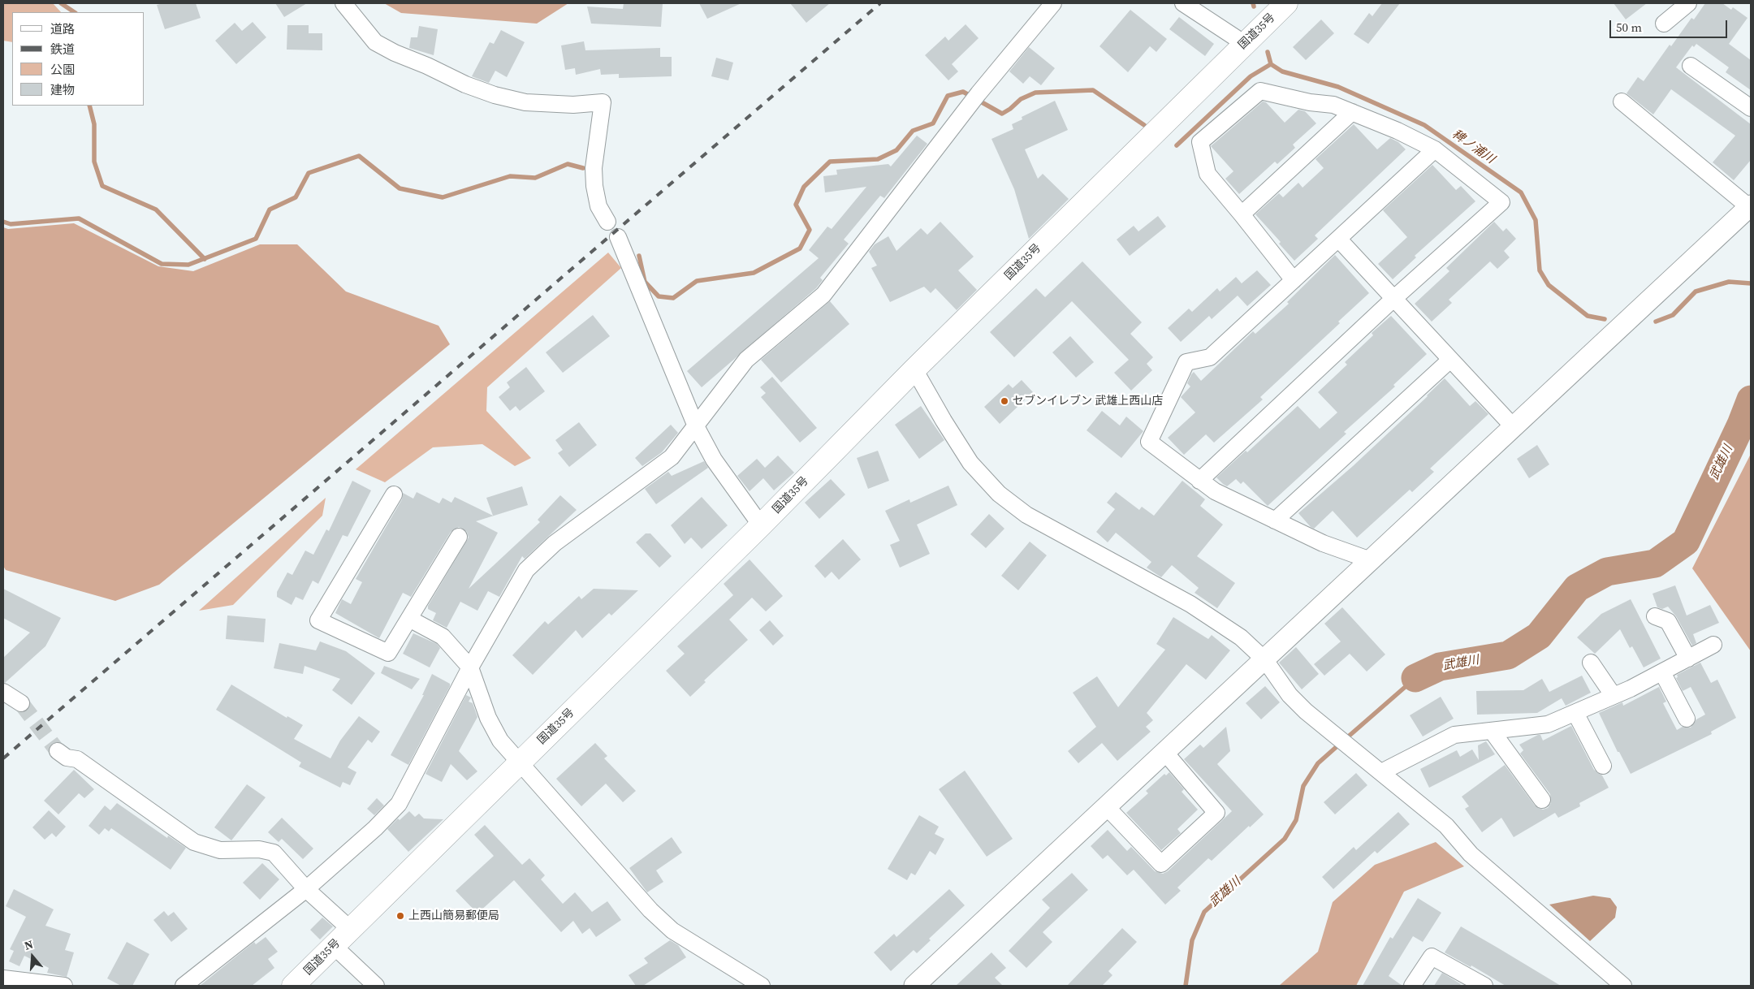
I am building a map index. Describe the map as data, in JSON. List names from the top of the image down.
{
  "streets": {
    "highway": ["国道35号"]
  },
  "water": ["稗ノ浦川", "武雄川"],
  "places": ["セブンイレブン 武雄上西山店", "上西山簡易郵便局"],
  "legend": [
    "道路",
    "鉄道",
    "公園",
    "建物"
  ],
  "scale_bar": "50 m",
  "north": "top"
}
